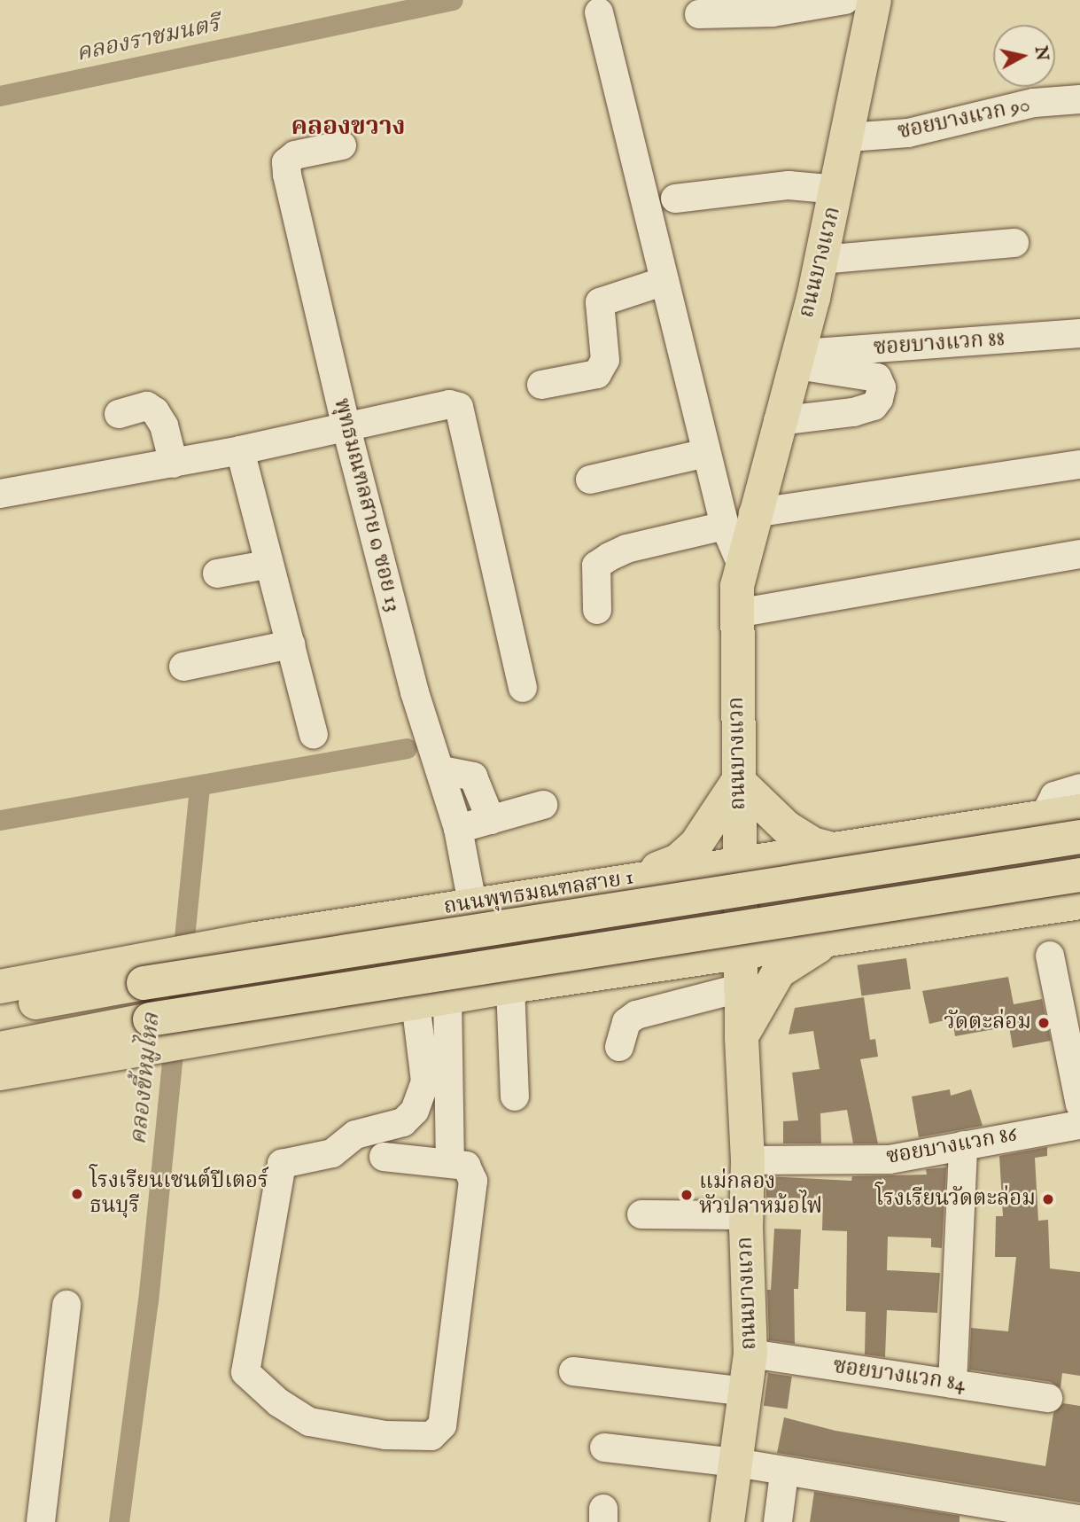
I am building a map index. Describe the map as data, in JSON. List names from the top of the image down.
{
  "streets": {
    "main road": ["ถนนบางแวก", "ถนนพุทธมณฑลสาย 1"],
    "street": [
      "ซอยบางแวก 90",
      "ซอยบางแวก 88",
      "พุทธมณฑลสาย ๑ ซอย 13",
      "ซอยบางแวก 86",
      "ซอยบางแวก 84"
    ]
  },
  "crossings": [
    ["ซอยบางแวก 90", "ถนนบางแวก"],
    ["ถนนบางแวก", "ซอยบางแวก 88"],
    ["ถนนบางแวก", "ถนนพุทธมณฑลสาย 1"],
    ["ถนนบางแวก", "ซอยบางแวก 86"],
    ["ถนนบางแวก", "ซอยบางแวก 84"],
    ["พุทธมณฑลสาย ๑ ซอย 13", "ถนนพุทธมณฑลสาย 1"]
  ],
  "districts": ["คลองขวาง"],
  "water": ["คลองราชมนตรี", "คลองขี้หมูไหล"],
  "places": [
    "วัดตะล่อม",
    "โรงเรียนเซนต์ปีเตอร์ ธนบุรี",
    "แม่กลอง หัวปลาหม้อไฟ",
    "โรงเรียนวัดตะล่อม"
  ],
  "north": "right"
}
